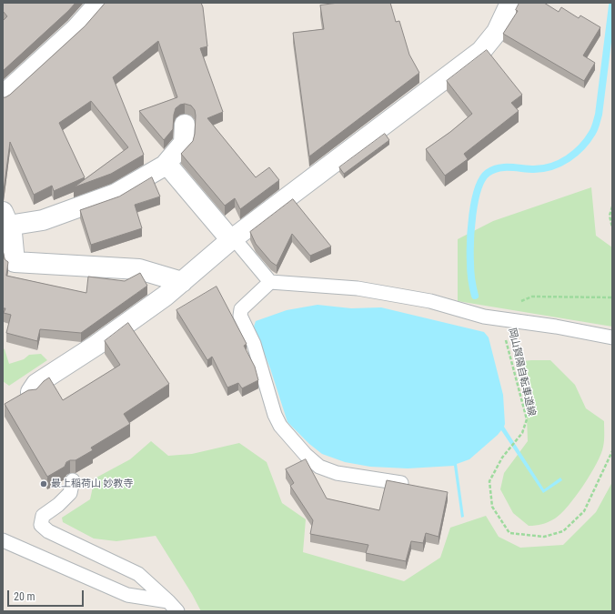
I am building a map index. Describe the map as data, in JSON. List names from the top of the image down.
{
  "streets": {
    "path": ["岡山賀陽自転車道線"]
  },
  "places": ["最上稲荷山 妙教寺"],
  "scale_bar": "20 m"
}
